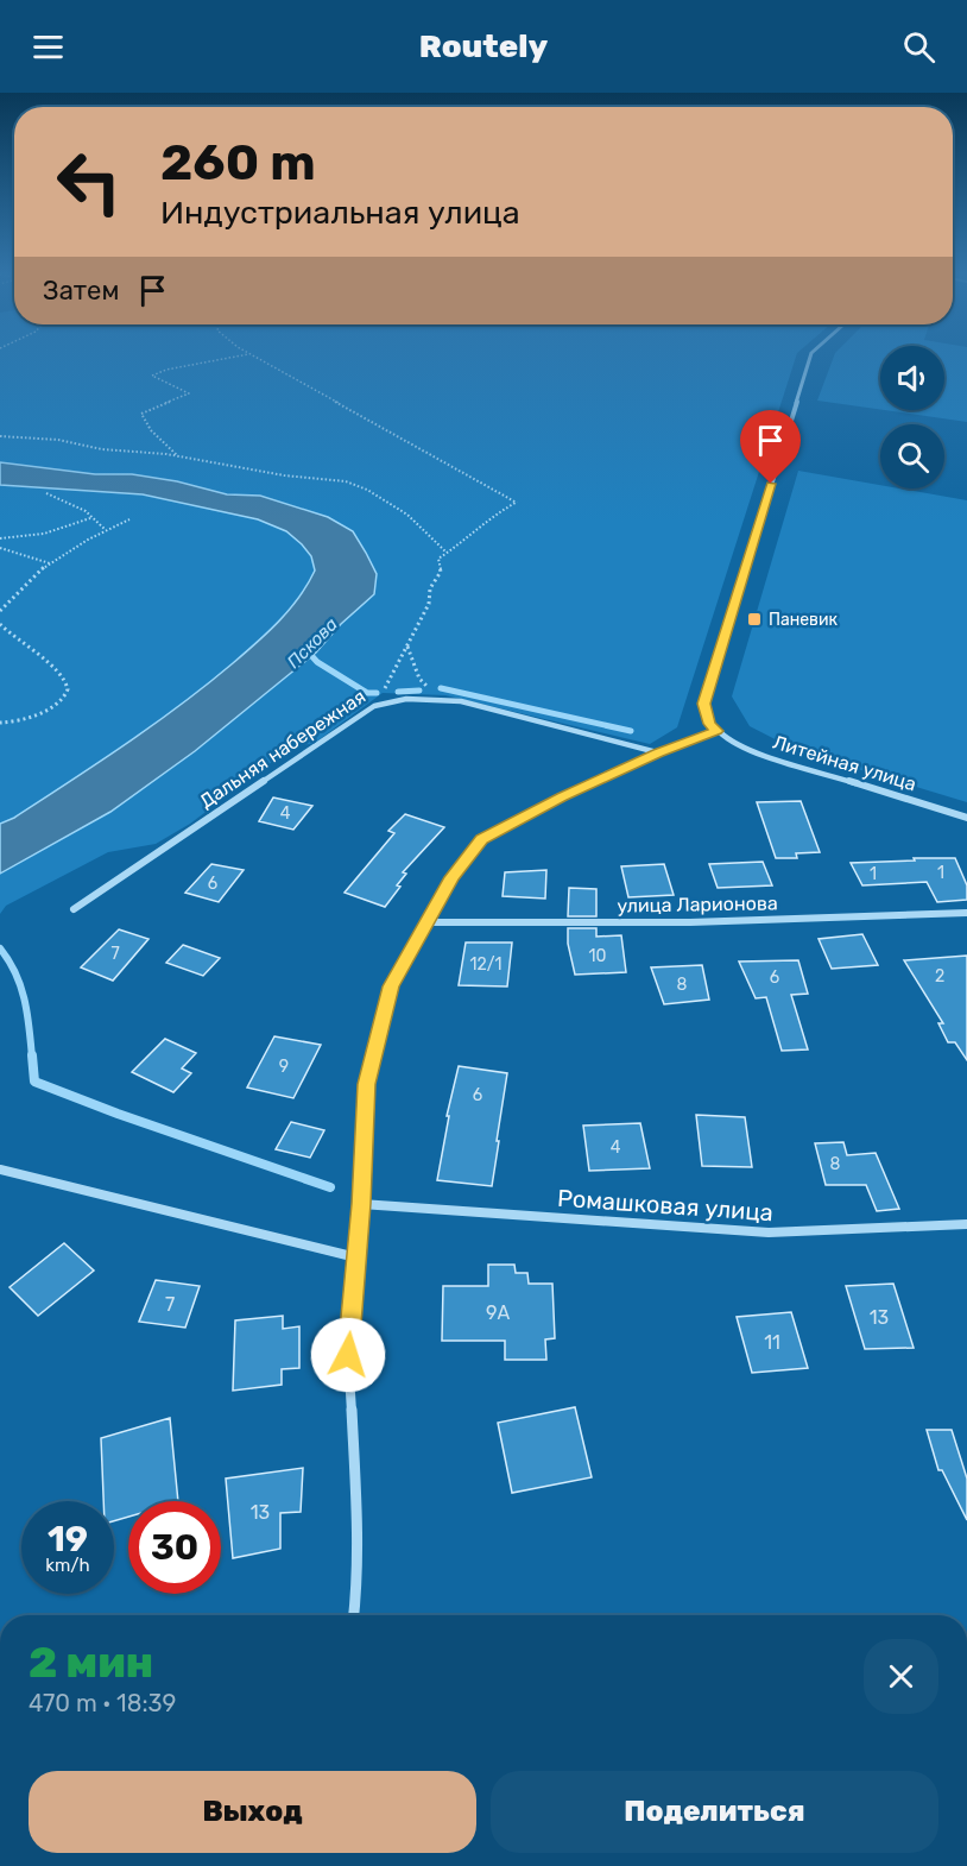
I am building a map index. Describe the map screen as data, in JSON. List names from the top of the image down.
{
  "streets": {
    "street": [
      "Дальняя набережная",
      "Литейная улица",
      "улица Ларионова",
      "Ромашковая улица"
    ]
  },
  "water": ["Пскова"],
  "places": {
    "transit": ["Паневик"]
  },
  "house_numbers": [
    "4",
    "1",
    "1",
    "6",
    "7",
    "10",
    "12/1",
    "2",
    "6",
    "8",
    "9",
    "6",
    "4",
    "8",
    "7",
    "9А",
    "13",
    "11",
    "13"
  ],
  "page": {
    "header": "Routely",
    "turn": ["260 m", "Индустриальная улица"],
    "then": "Затем",
    "speed": "19 km/h",
    "limit": "30",
    "heading": ["2 мин", "470 m · 18:39"],
    "buttons": ["Выход", "Поделиться"]
  }
}
